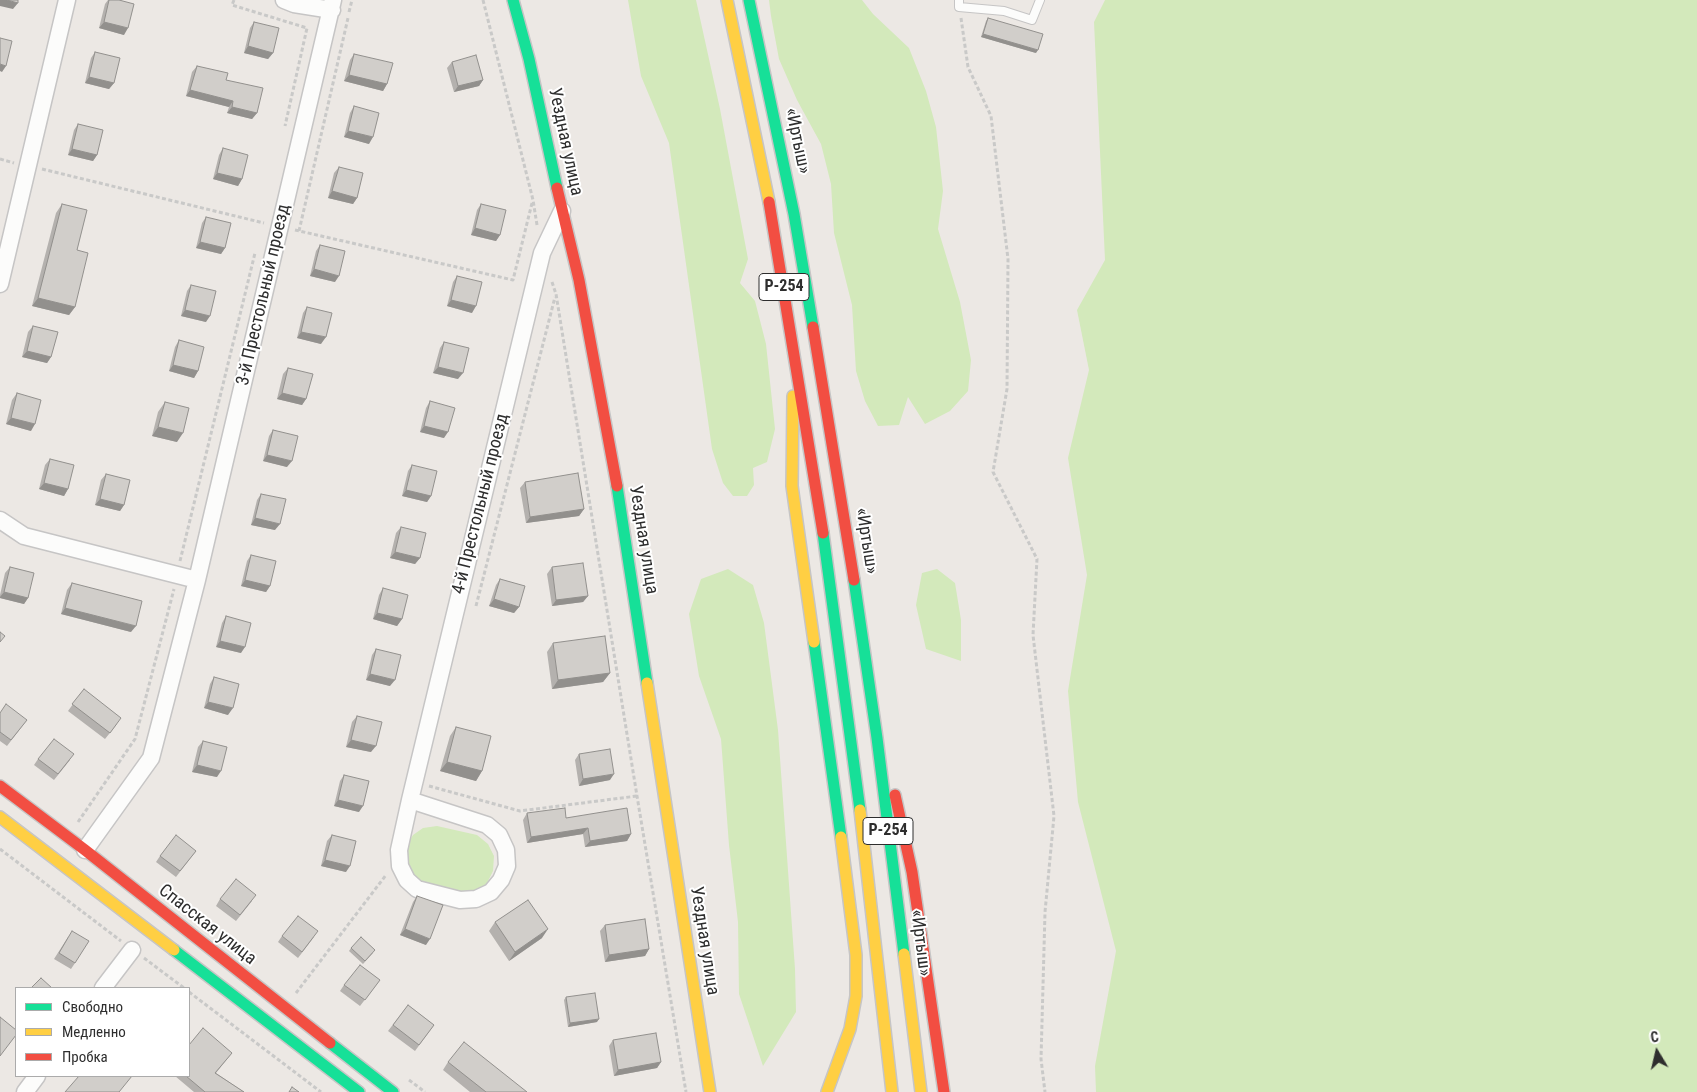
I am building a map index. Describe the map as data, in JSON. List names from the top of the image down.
{
  "streets": {
    "main road": [
      "«Иртыш»",
      "Уездная улица",
      "Р-254",
      "Спасская улица"
    ],
    "street": ["3-й Престольный проезд", "4-й Престольный проезд"]
  },
  "crossings": [
    ["Уездная улица", "4-й Престольный проезд"],
    ["3-й Престольный проезд", "Спасская улица"]
  ],
  "legend": ["Свободно", "Медленно", "Пробка"],
  "north": "top"
}
